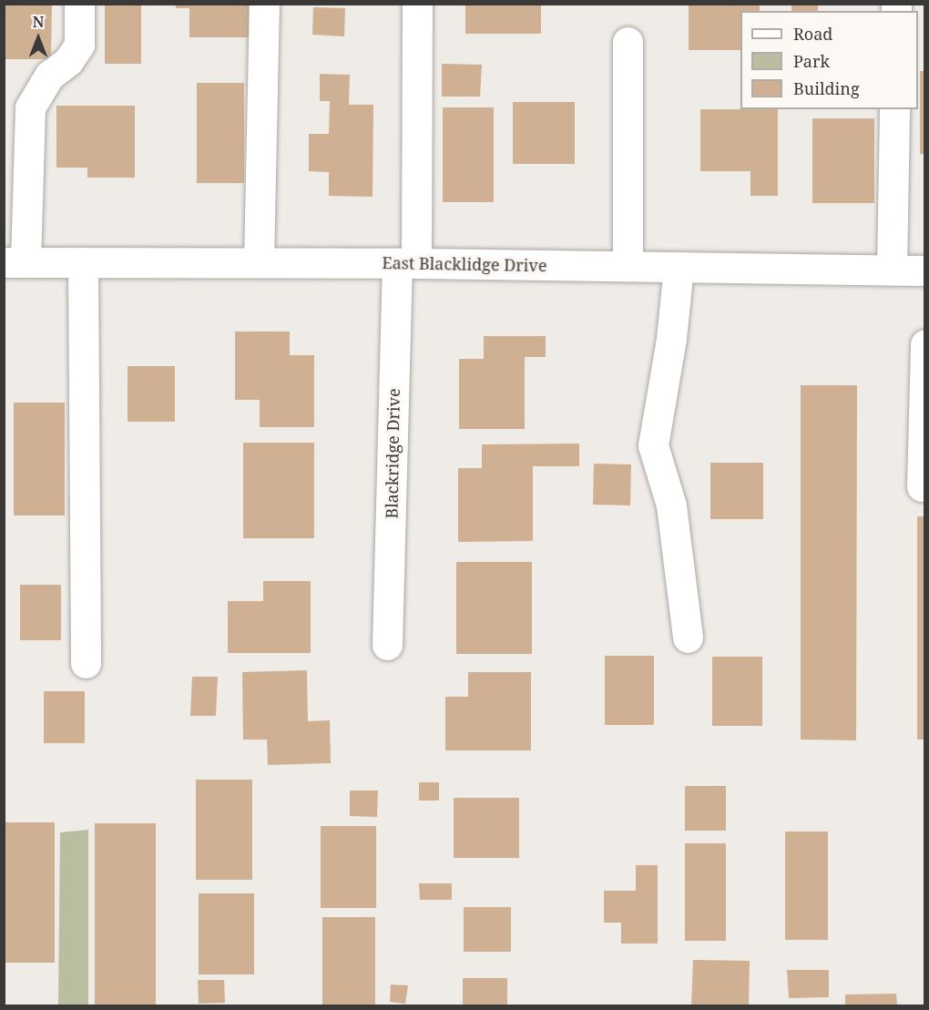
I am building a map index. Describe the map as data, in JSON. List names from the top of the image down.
{
  "streets": {
    "street": ["East Blacklidge Drive", "Blackridge Drive"]
  },
  "crossings": [
    ["East Blacklidge Drive", "Blackridge Drive"]
  ],
  "legend": ["Road", "Park", "Building"],
  "north": "top"
}
